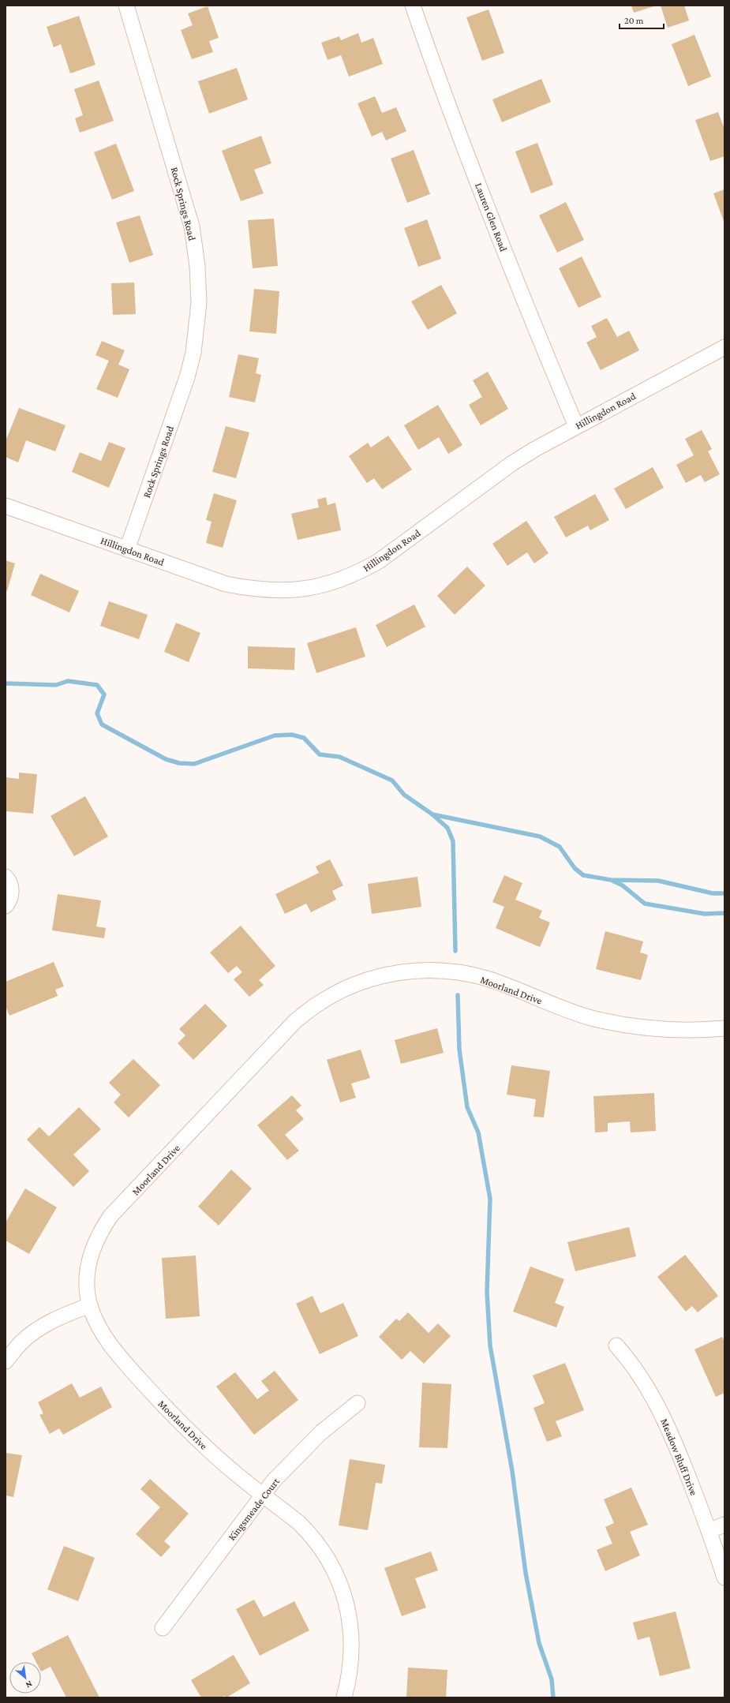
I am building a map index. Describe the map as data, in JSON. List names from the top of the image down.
{
  "streets": {
    "street": [
      "Rock Springs Road",
      "Lauren Glen Road",
      "Hillingdon Road",
      "Moorland Drive",
      "Meadow Bluff Drive",
      "Kingsmeade Court"
    ]
  },
  "crossings": [
    ["Rock Springs Road", "Hillingdon Road"],
    ["Lauren Glen Road", "Hillingdon Road"],
    ["Moorland Drive", "Kingsmeade Court"]
  ],
  "scale_bar": "20 m",
  "north": "bottom right"
}
